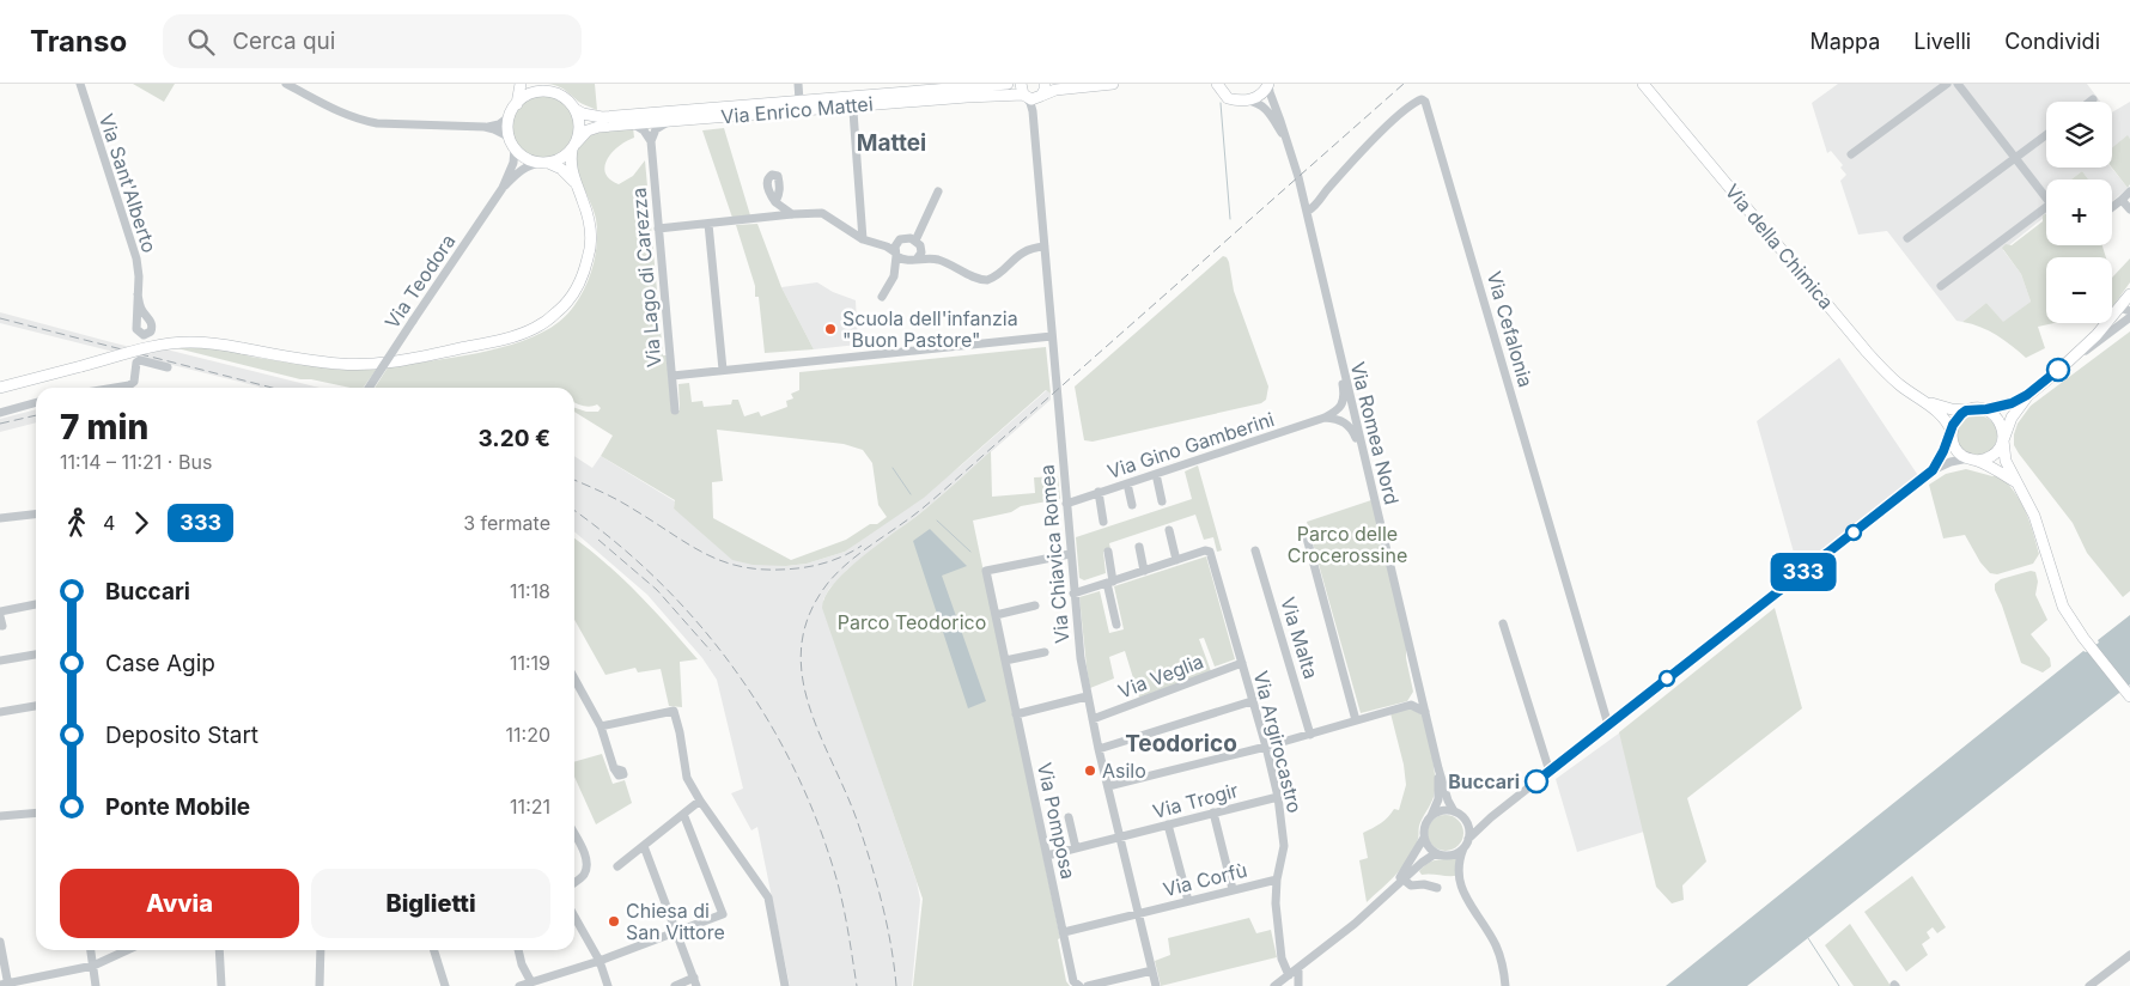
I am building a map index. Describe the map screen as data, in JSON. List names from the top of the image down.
{
  "streets": {
    "main road": ["Via Enrico Mattei", "Via della Chimica"],
    "street": [
      "Via Sant'Alberto",
      "Via Lago di Carezza",
      "Via Teodora",
      "Via Cefalonia",
      "Via Romea Nord",
      "Via Gino Gamberini",
      "Via Chiavica Romea",
      "Via Malta",
      "Via Veglia",
      "Via Argirocastro",
      "Via Trogir",
      "Via Pomposa",
      "Via Corfù"
    ]
  },
  "crossings": [
    ["Via Enrico Mattei", "Via Teodora"],
    ["Via Enrico Mattei", "Via Chiavica Romea"],
    ["Via Cefalonia", "Via Romea Nord"],
    ["Via Romea Nord", "Via Gino Gamberini"],
    ["Via Gino Gamberini", "Via Chiavica Romea"],
    ["Via Chiavica Romea", "Via Veglia"],
    ["Via Chiavica Romea", "Via Trogir"],
    ["Via Chiavica Romea", "Via Pomposa"],
    ["Via Chiavica Romea", "Via Corfù"],
    ["Via Veglia", "Via Argirocastro"],
    ["Via Argirocastro", "Via Trogir"],
    ["Via Argirocastro", "Via Corfù"],
    ["Via Trogir", "Via Pomposa"],
    ["Via Pomposa", "Via Corfù"]
  ],
  "districts": ["Mattei", "Teodorico"],
  "parks": ["Parco delle Crocerossine", "Parco Teodorico"],
  "places": [
    "Scuola dell'infanzia \"Buon Pastore\"",
    "Asilo",
    "Buccari",
    "Chiesa di San Vittore"
  ],
  "lines": ["bus line 333"],
  "page": {
    "header": "Transo",
    "search": "Cerca qui",
    "nav": ["Mappa", "Livelli", "Condividi"],
    "on_map": "333",
    "map_buttons": ["+", "−"],
    "heading": ["7 min", "11:14 – 11:21 · Bus", "3.20 €"],
    "legs": ["4", "333", "3 fermate"],
    "list": [
      {
        "name": "Buccari",
        "value": "11:18"
      },
      {
        "name": "Case Agip",
        "value": "11:19"
      },
      {
        "name": "Deposito Start",
        "value": "11:20"
      },
      {
        "name": "Ponte Mobile",
        "value": "11:21"
      }
    ],
    "buttons": ["Avvia", "Biglietti"]
  }
}
